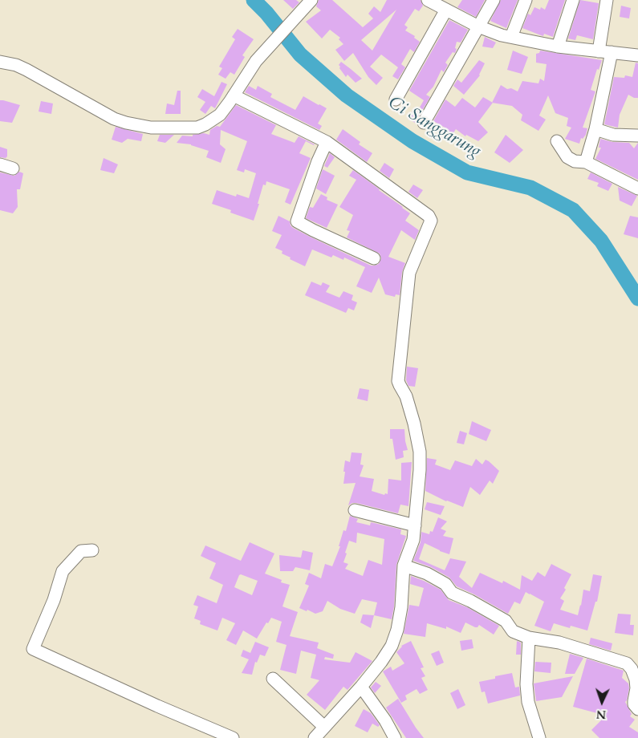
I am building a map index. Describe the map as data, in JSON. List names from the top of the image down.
{
  "water": ["Ci Sanggarung"],
  "north": "bottom"
}
